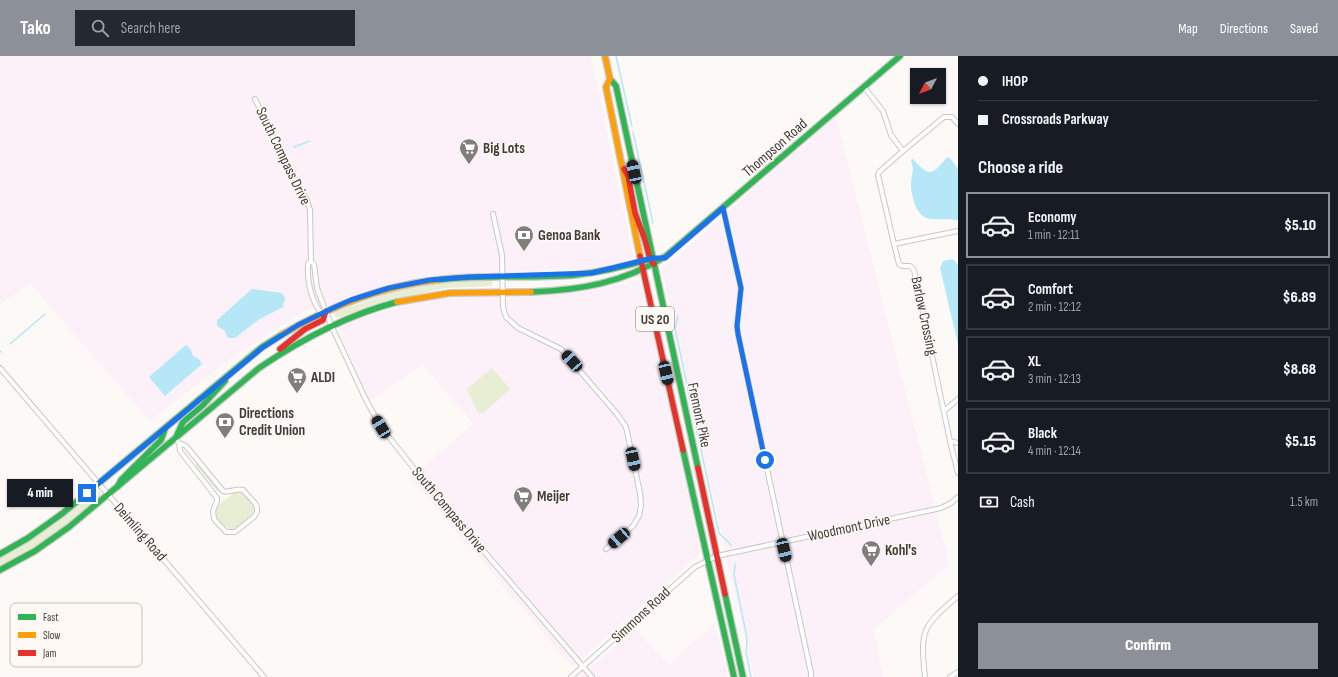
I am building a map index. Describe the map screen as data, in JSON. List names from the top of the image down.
{
  "streets": {
    "main road": ["Thompson Road", "US 20", "Fremont Pike"],
    "street": [
      "South Compass Drive",
      "Barlow Crossing",
      "Woodmont Drive",
      "Deimling Road",
      "Simmons Road"
    ]
  },
  "crossings": [
    ["Thompson Road", "South Compass Drive"],
    ["Thompson Road", "Fremont Pike"],
    ["South Compass Drive", "Simmons Road"],
    ["US 20", "Fremont Pike"],
    ["Fremont Pike", "Woodmont Drive"],
    ["Fremont Pike", "Simmons Road"],
    ["Woodmont Drive", "Simmons Road"]
  ],
  "places": {
    "supermarket": [
      "Big Lots",
      "ALDI",
      "Meijer",
      "Kohl's"
    ],
    "bank": ["Genoa Bank", "Directions Credit Union"]
  },
  "legend": ["Fast", "Slow", "Jam"],
  "north": "bottom left",
  "page": {
    "header": "Tako",
    "search": "Search here",
    "nav": ["Map", "Directions", "Saved"],
    "banner": ["IHOP", "Crossroads Parkway"],
    "heading": "Choose a ride",
    "list": [
      {
        "name": "Economy",
        "note": "1 min · 12:11",
        "value": "$5.10"
      },
      {
        "name": "Comfort",
        "note": "2 min · 12:12",
        "value": "$6.89"
      },
      {
        "name": "XL",
        "note": "3 min · 12:13",
        "value": "$8.68"
      },
      {
        "name": "Black",
        "note": "4 min · 12:14",
        "value": "$5.15"
      }
    ],
    "bubble": "4 min",
    "pay": ["Cash", "1.5 km"],
    "buttons": "Confirm"
  }
}
